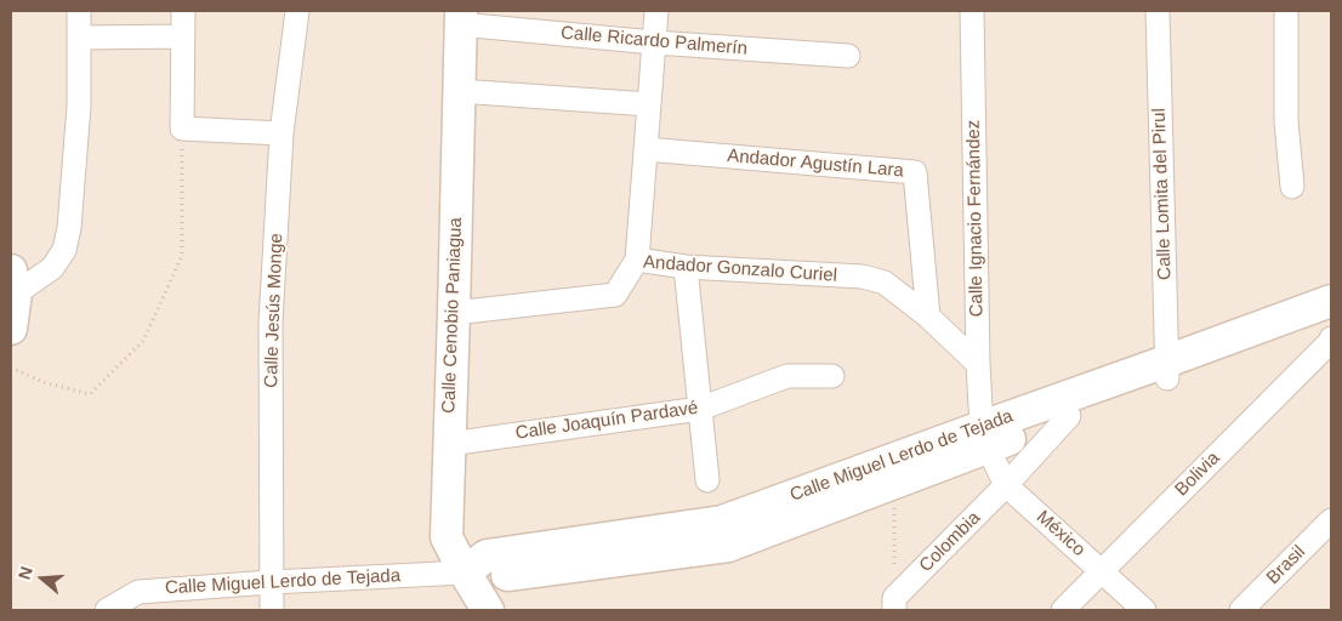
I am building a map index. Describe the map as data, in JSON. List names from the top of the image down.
{
  "streets": {
    "street": [
      "Calle Ricardo Palmerín",
      "Andador Agustín Lara",
      "Calle Lomita del Pirul",
      "Calle Ignacio Fernández",
      "Andador Gonzalo Curiel",
      "Calle Jesús Monge",
      "Calle Cenobio Paniagua",
      "Calle Joaquín Pardavé",
      "Calle Miguel Lerdo de Tejada",
      "Bolivia",
      "México",
      "Colombia",
      "Brasil"
    ]
  },
  "crossings": [
    ["Calle Ricardo Palmerín", "Calle Cenobio Paniagua"],
    ["Andador Agustín Lara", "Andador Gonzalo Curiel"],
    ["Calle Lomita del Pirul", "Calle Miguel Lerdo de Tejada"],
    ["Calle Ignacio Fernández", "Andador Gonzalo Curiel"],
    ["Calle Ignacio Fernández", "Calle Miguel Lerdo de Tejada"],
    ["Calle Ignacio Fernández", "México"],
    ["Andador Gonzalo Curiel", "Calle Cenobio Paniagua"],
    ["Calle Jesús Monge", "Calle Miguel Lerdo de Tejada"],
    ["Calle Cenobio Paniagua", "Calle Joaquín Pardavé"],
    ["Calle Cenobio Paniagua", "Calle Miguel Lerdo de Tejada"],
    ["Calle Miguel Lerdo de Tejada", "México"],
    ["Calle Miguel Lerdo de Tejada", "Colombia"],
    ["Bolivia", "México"],
    ["México", "Colombia"]
  ],
  "north": "left"
}
